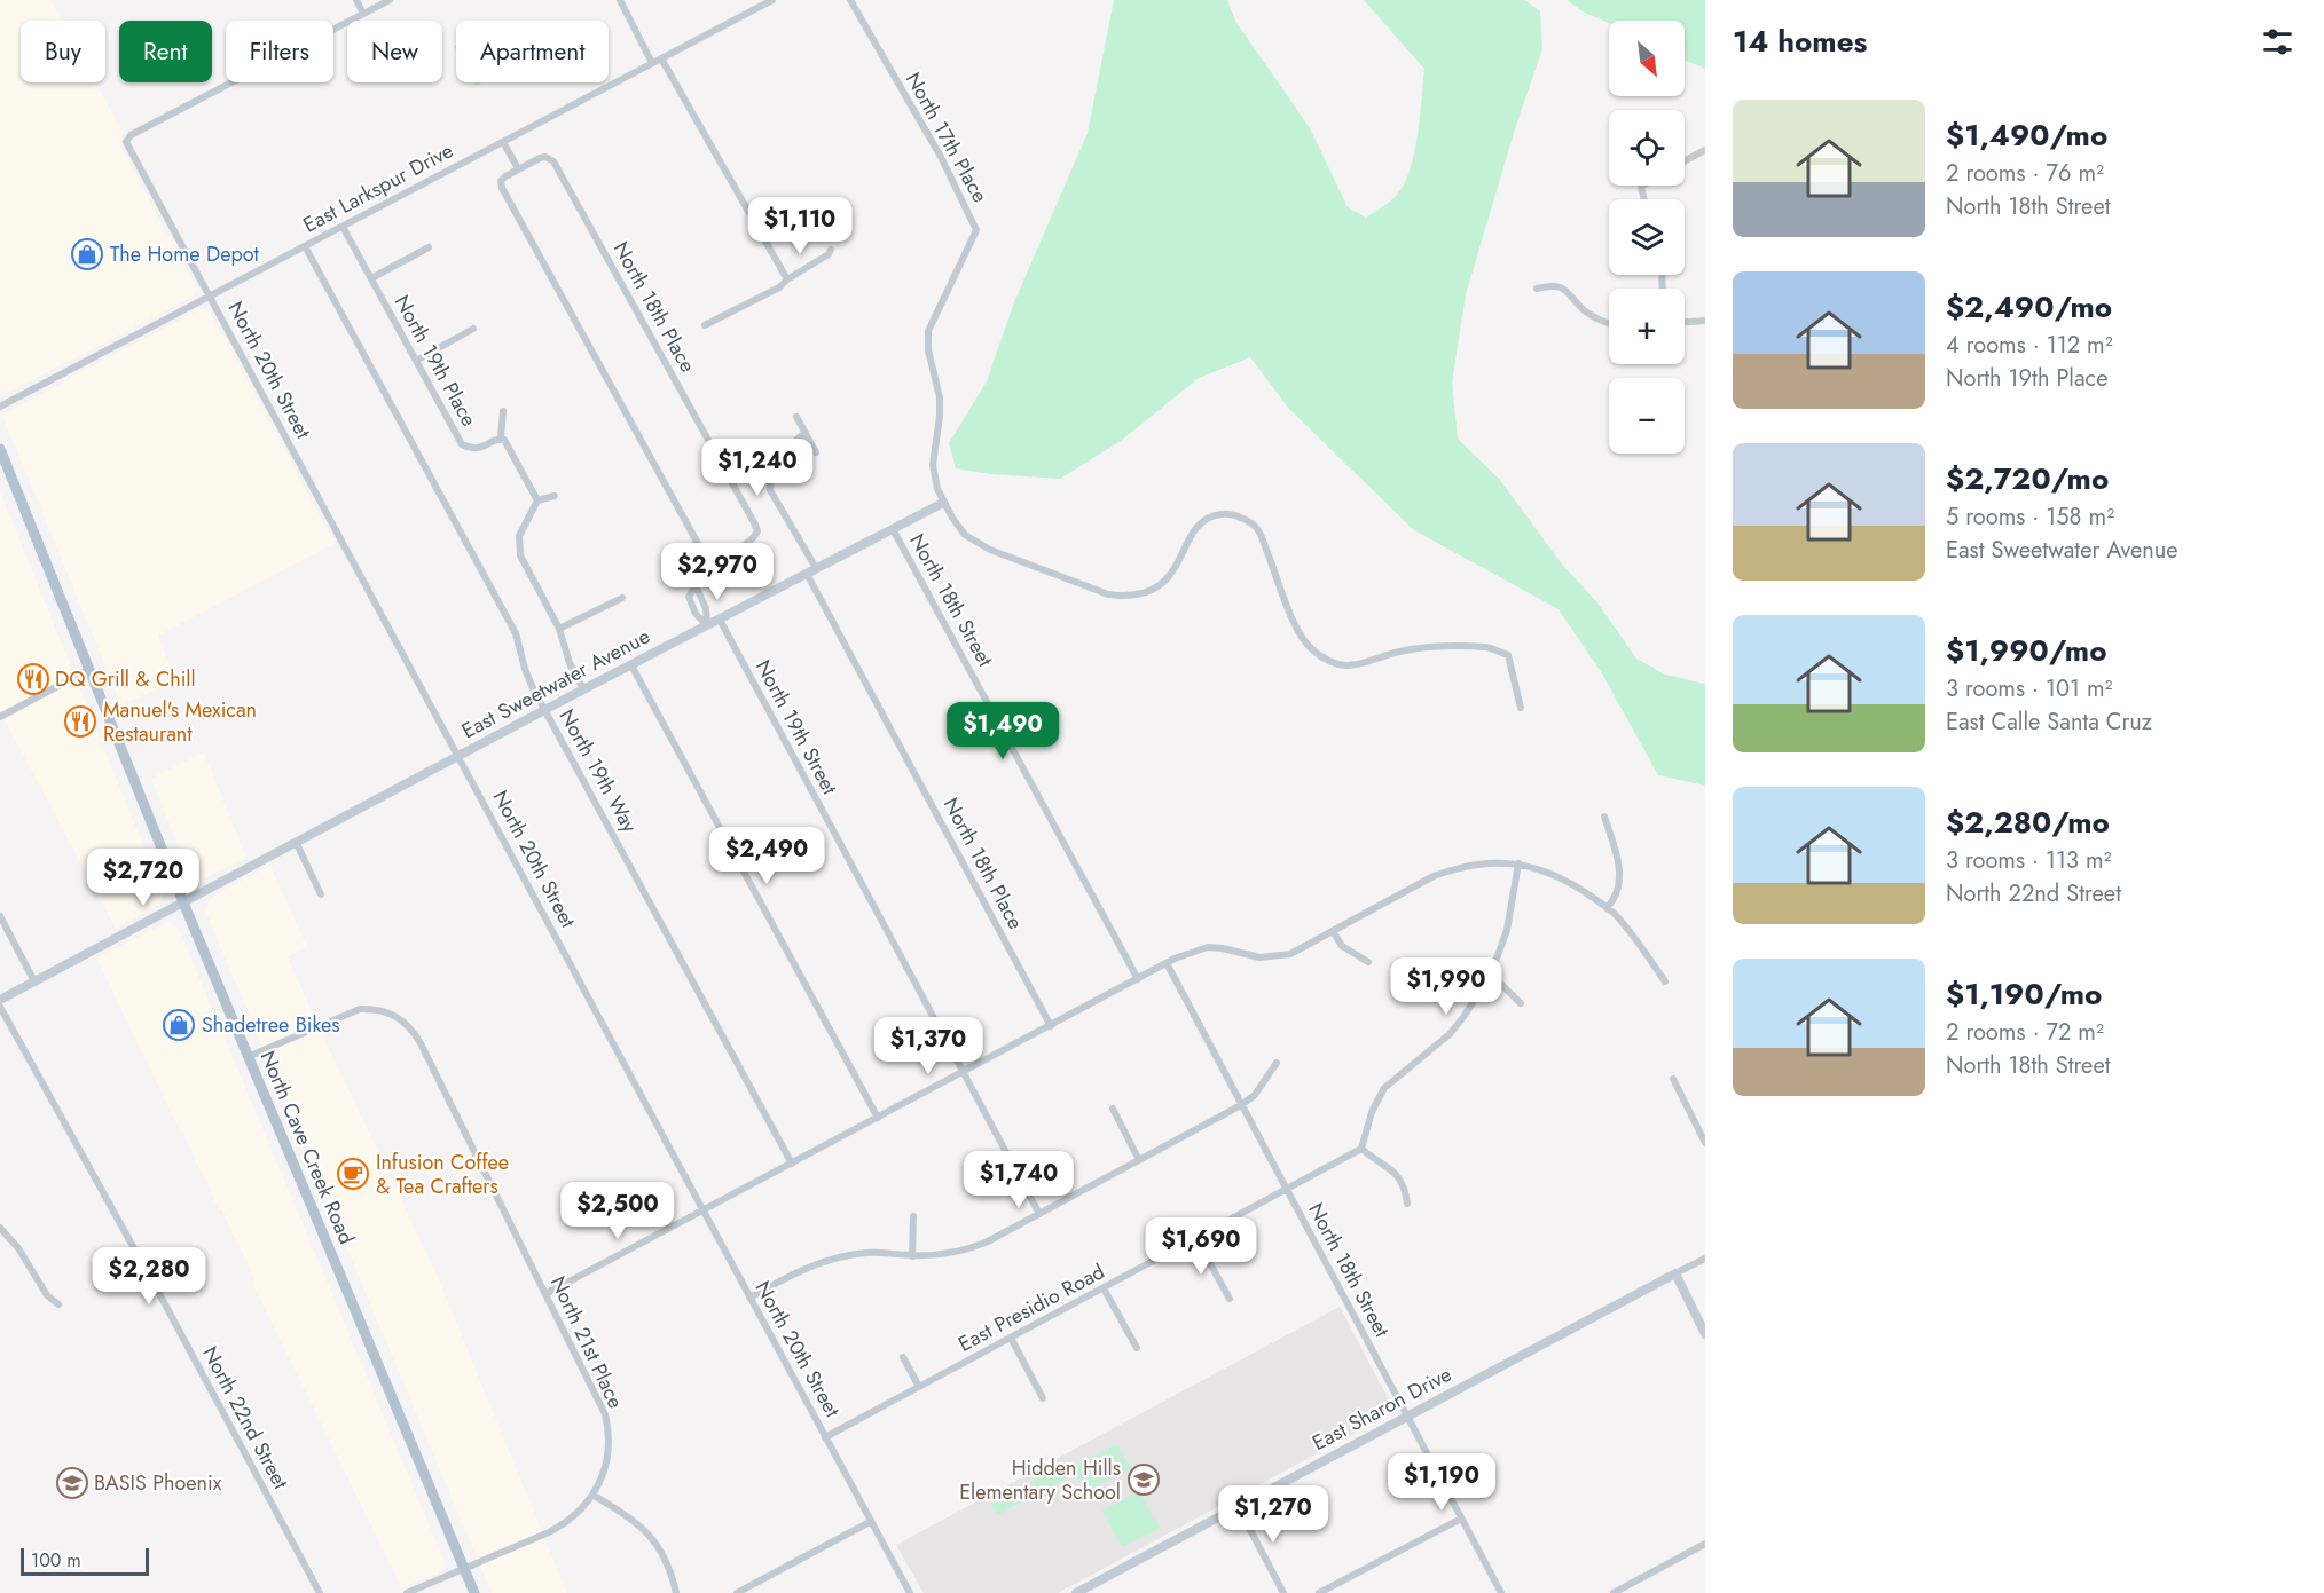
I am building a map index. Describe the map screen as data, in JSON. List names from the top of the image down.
{
  "streets": {
    "main road": ["North Cave Creek Road"],
    "street": [
      "North 17th Place",
      "East Larkspur Drive",
      "North 18th Place",
      "North 19th Place",
      "North 20th Street",
      "North 18th Street",
      "East Sweetwater Avenue",
      "North 19th Street",
      "North 19th Way",
      "East Presidio Road",
      "North 21st Place",
      "East Sharon Drive",
      "North 22nd Street"
    ]
  },
  "crossings": [
    ["North 17th Place", "East Sweetwater Avenue"],
    ["East Larkspur Drive", "North 19th Place"],
    ["East Larkspur Drive", "North 20th Street"],
    ["East Larkspur Drive", "North 19th Way"],
    ["North 18th Place", "East Sweetwater Avenue"],
    ["North 20th Street", "East Sweetwater Avenue"],
    ["North 20th Street", "East Presidio Road"],
    ["North 18th Street", "East Sweetwater Avenue"],
    ["North 18th Street", "East Presidio Road"],
    ["North 18th Street", "East Sharon Drive"],
    ["East Sweetwater Avenue", "North 19th Street"],
    ["East Sweetwater Avenue", "North 19th Way"],
    ["East Sweetwater Avenue", "North Cave Creek Road"],
    ["North Cave Creek Road", "North 21st Place"]
  ],
  "places": {
    "shop": ["The Home Depot", "Shadetree Bikes"],
    "restaurant": ["DQ Grill & Chill", "Manuel's Mexican Restaurant"],
    "cafe": ["Infusion Coffee & Tea Crafters"],
    "school or university": ["Hidden Hills Elementary School", "BASIS Phoenix"]
  },
  "scale_bar": "100 m",
  "north": "bottom right",
  "page": {
    "heading": "14 homes",
    "map_buttons": ["+", "−"],
    "chip": [
      "Buy",
      "Rent",
      "Filters",
      "New",
      "Apartment"
    ],
    "list": [
      {
        "name": "$1,490/mo",
        "note": "2 rooms · 76 m² · North 18th Street"
      },
      {
        "name": "$2,490/mo",
        "note": "4 rooms · 112 m² · North 19th Place"
      },
      {
        "name": "$2,720/mo",
        "note": "5 rooms · 158 m² · East Sweetwater Avenue"
      },
      {
        "name": "$1,990/mo",
        "note": "3 rooms · 101 m² · East Calle Santa Cruz"
      },
      {
        "name": "$2,280/mo",
        "note": "3 rooms · 113 m² · North 22nd Street"
      },
      {
        "name": "$1,190/mo",
        "note": "2 rooms · 72 m² · North 18th Street"
      }
    ],
    "price": [
      "$1,110",
      "$1,240",
      "$2,970",
      "$1,490",
      "$2,490",
      "$2,720",
      "$1,990",
      "$1,370",
      "$1,740",
      "$2,500",
      "$1,690",
      "$2,280",
      "$1,190",
      "$1,270"
    ],
    "scale": "100 m"
  }
}
